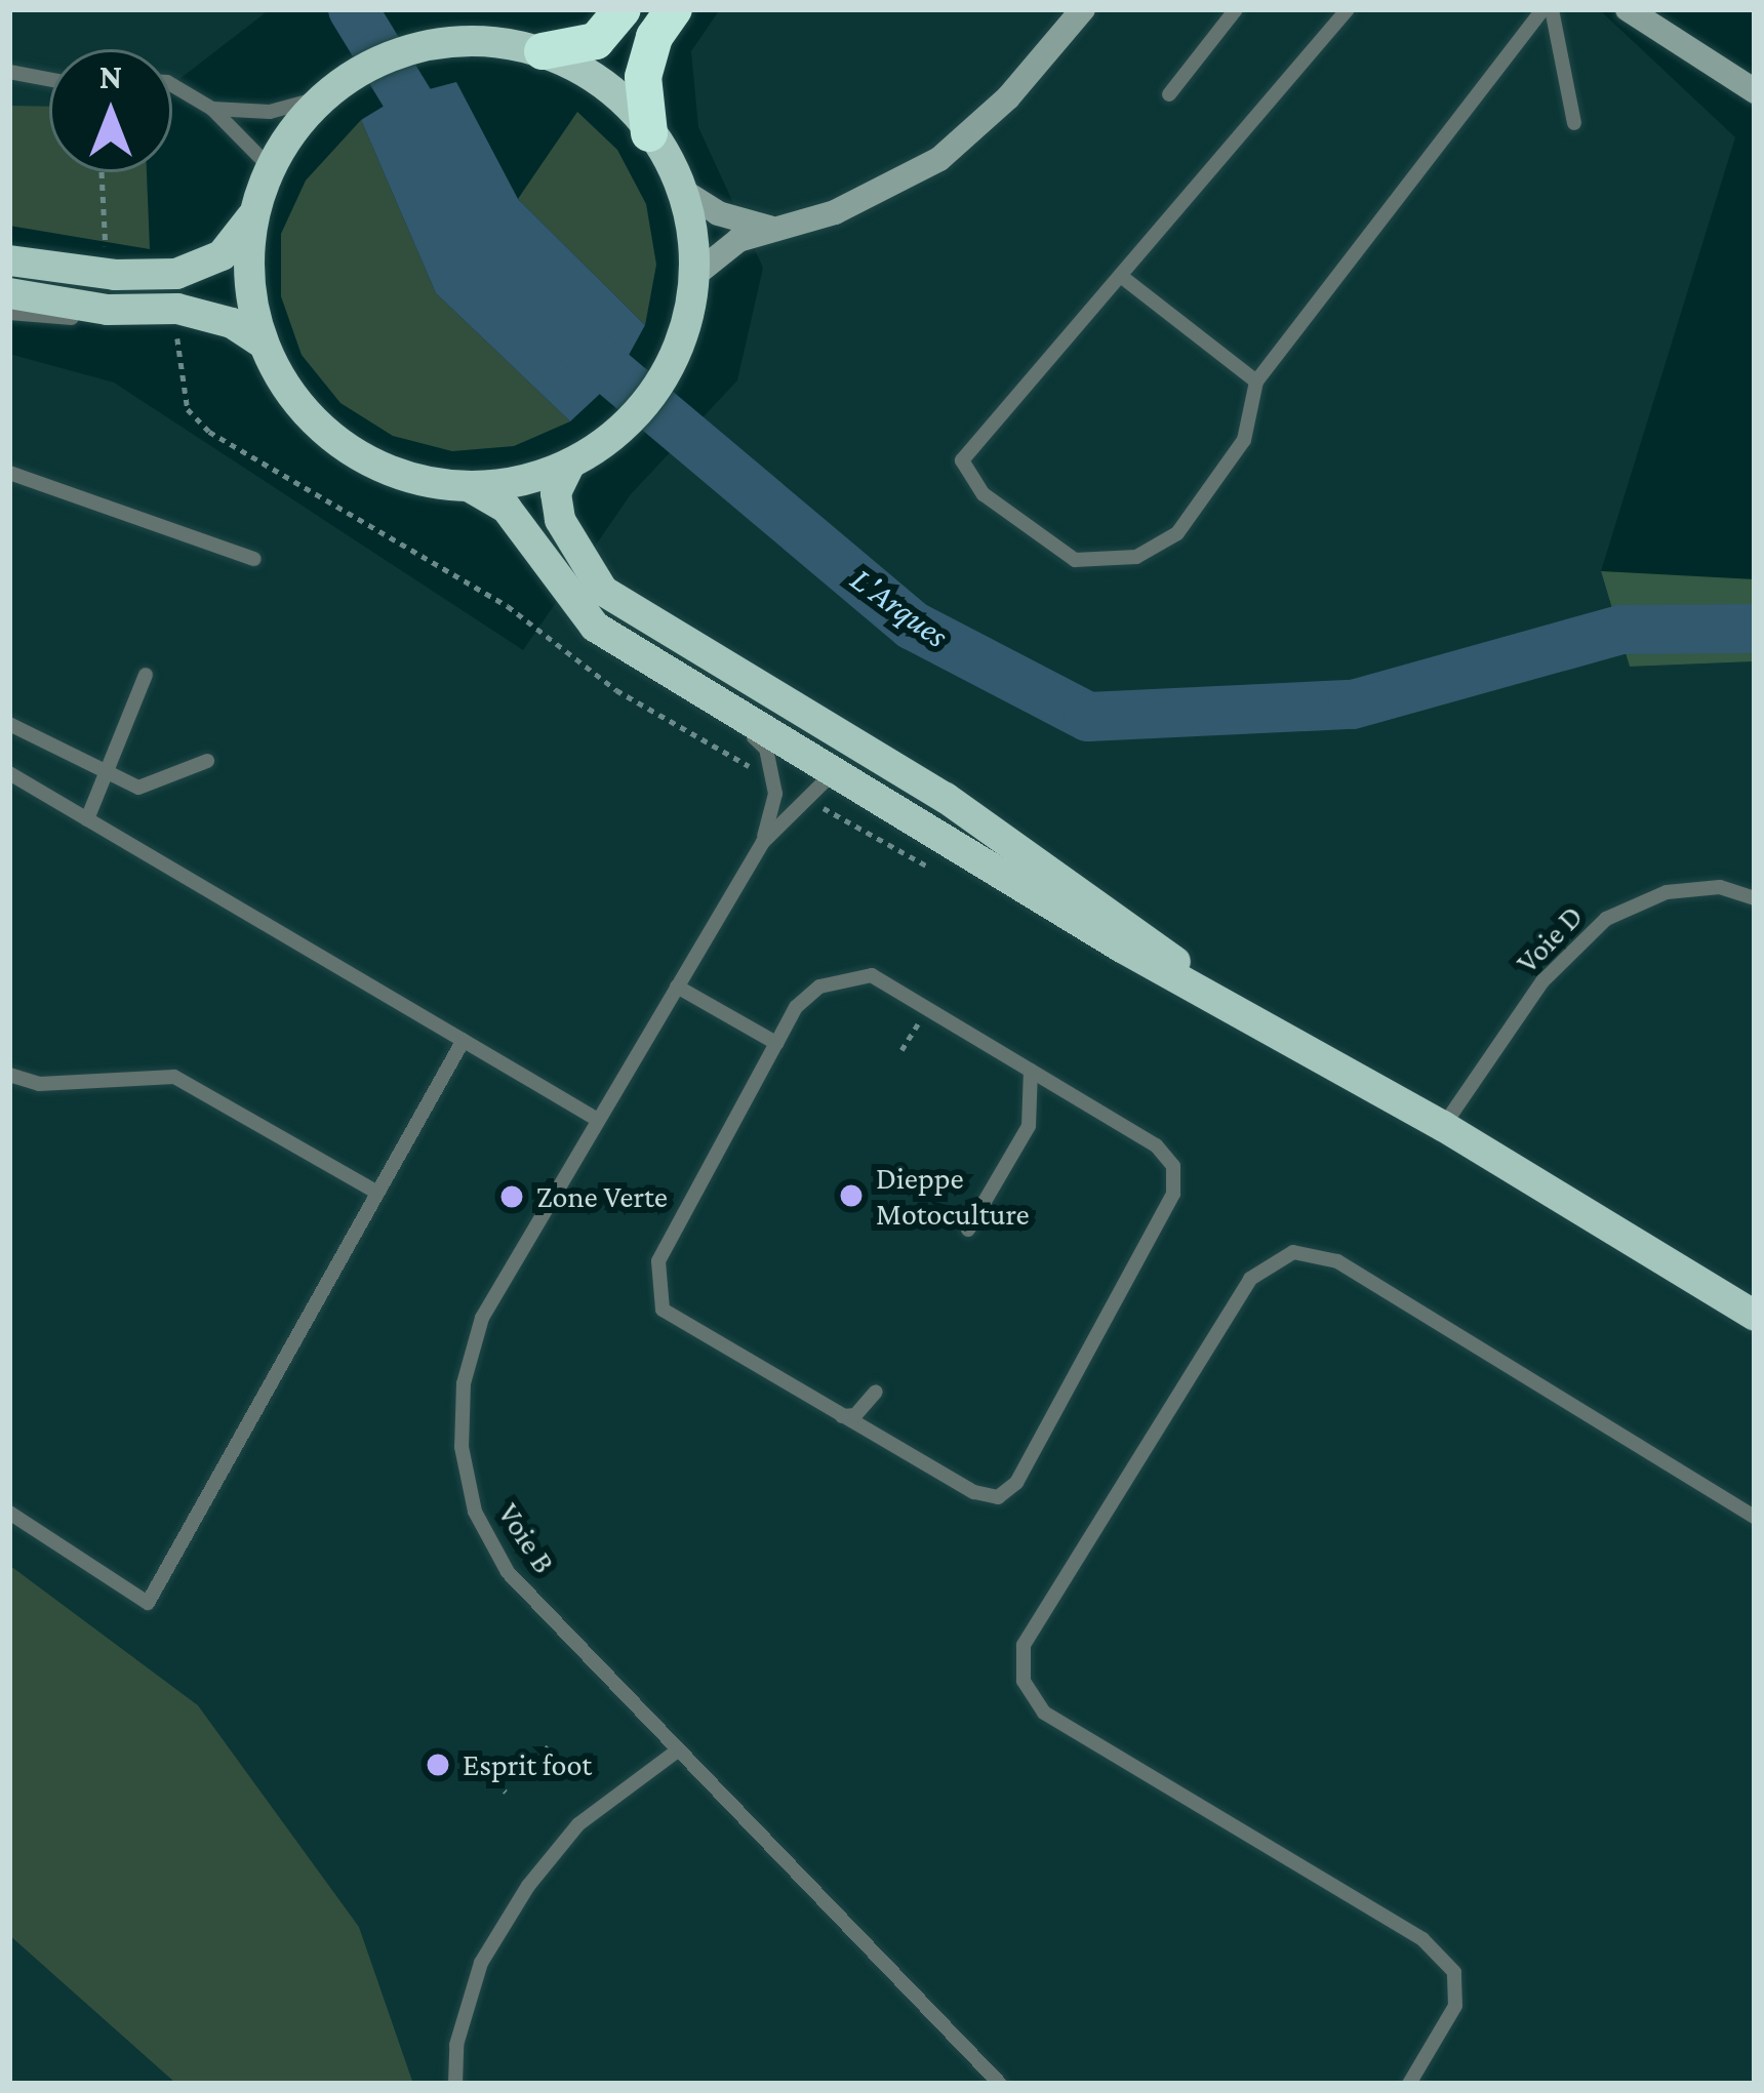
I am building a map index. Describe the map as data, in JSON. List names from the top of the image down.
{
  "streets": {
    "lane": ["Voie D", "Voie B"]
  },
  "water": ["L'Arques"],
  "places": ["Dieppe Motoculture", "Zone Verte", "Esprit foot"],
  "north": "top"
}
